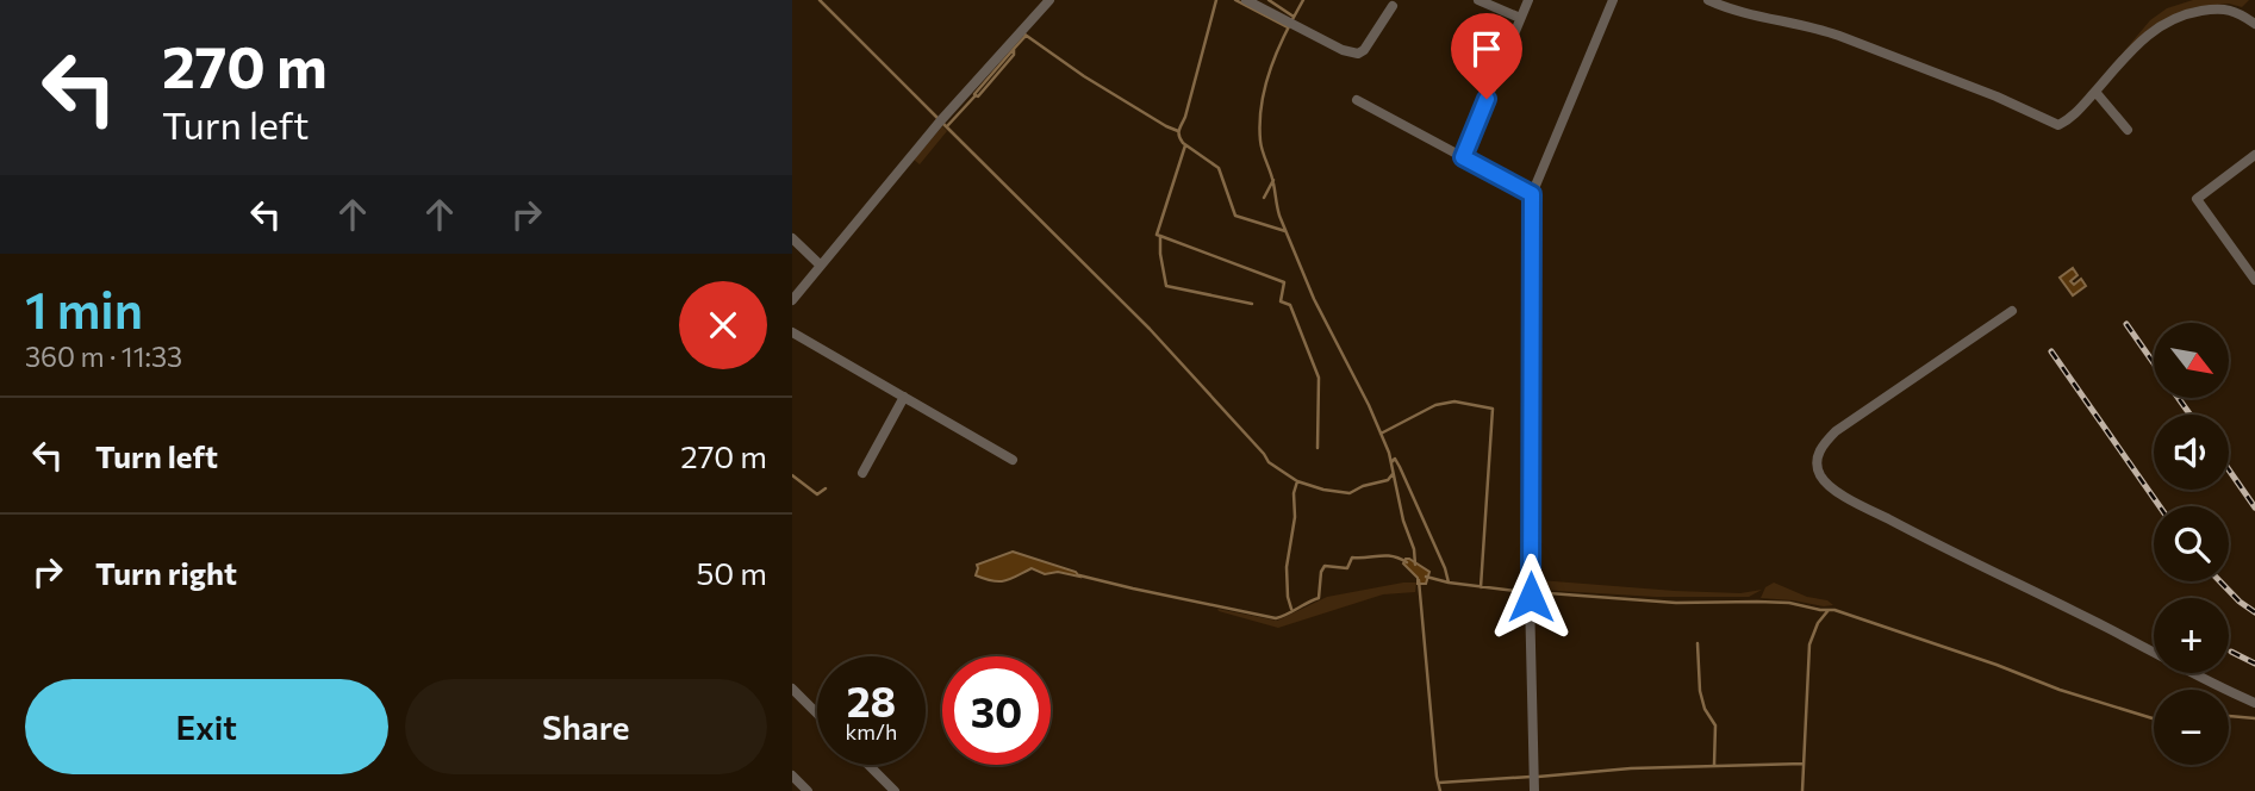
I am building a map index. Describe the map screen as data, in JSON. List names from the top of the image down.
{
  "north": "bottom right",
  "page": {
    "turn": ["270 m", "Turn left"],
    "heading": ["1 min", "360 m · 11:33"],
    "map_buttons": ["+", "−"],
    "list": [
      {
        "name": "Turn left",
        "value": "270 m"
      },
      {
        "name": "Turn right",
        "value": "50 m"
      }
    ],
    "speed": "28 km/h",
    "limit": "30",
    "buttons": ["Exit", "Share"]
  }
}
